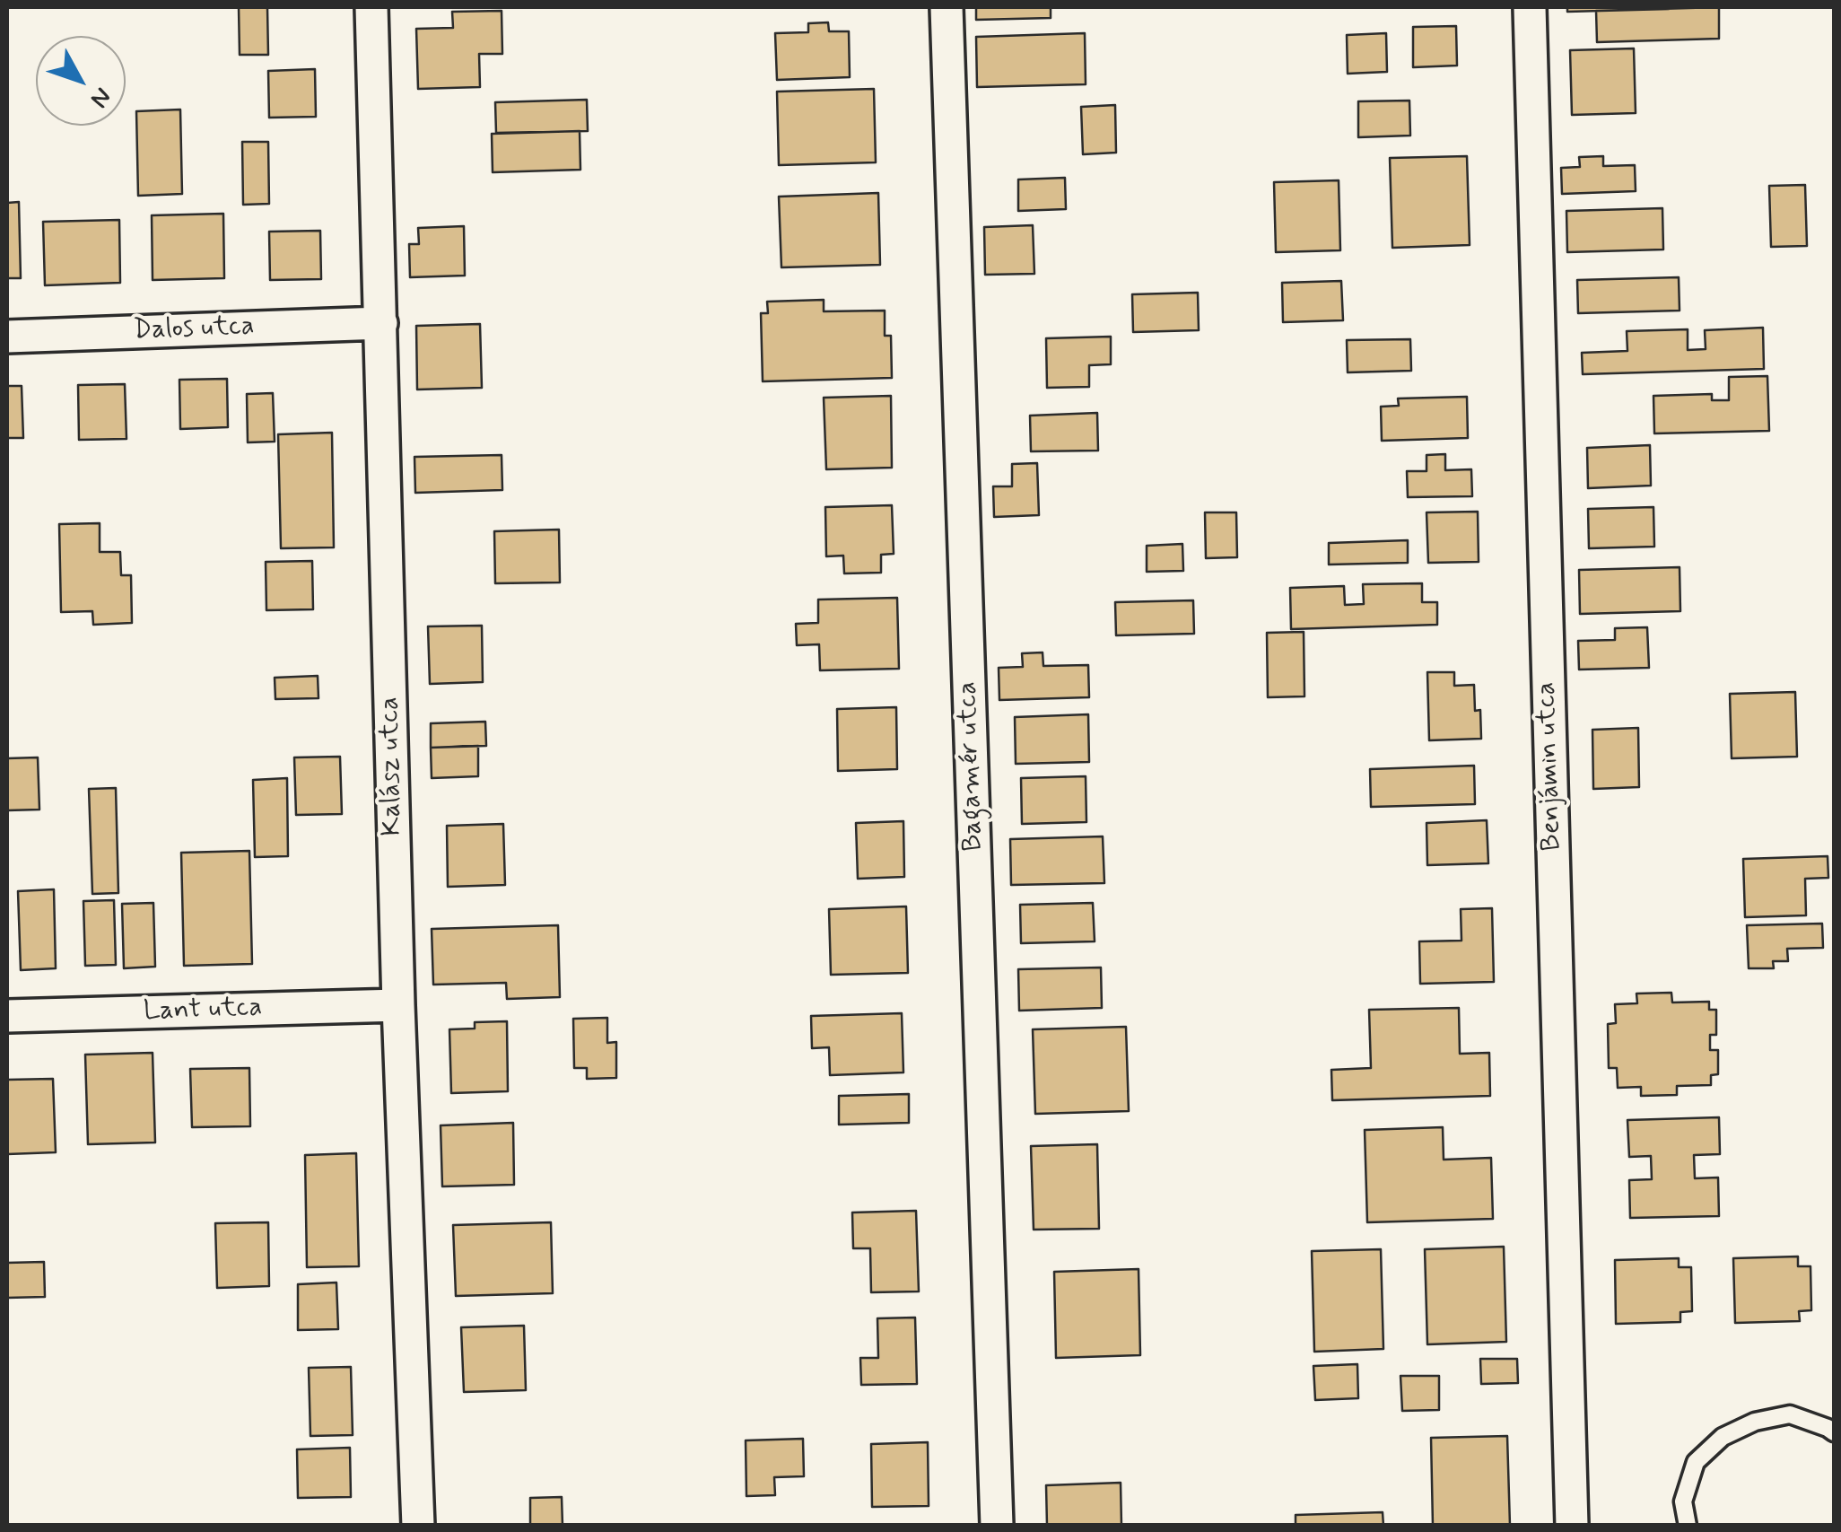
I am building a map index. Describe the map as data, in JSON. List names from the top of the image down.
{
  "streets": {
    "street": [
      "Dalos utca",
      "Kalász utca",
      "Bagamér utca",
      "Benjámin utca",
      "Lant utca"
    ]
  },
  "crossings": [
    ["Dalos utca", "Kalász utca"],
    ["Kalász utca", "Lant utca"]
  ],
  "north": "bottom right"
}
